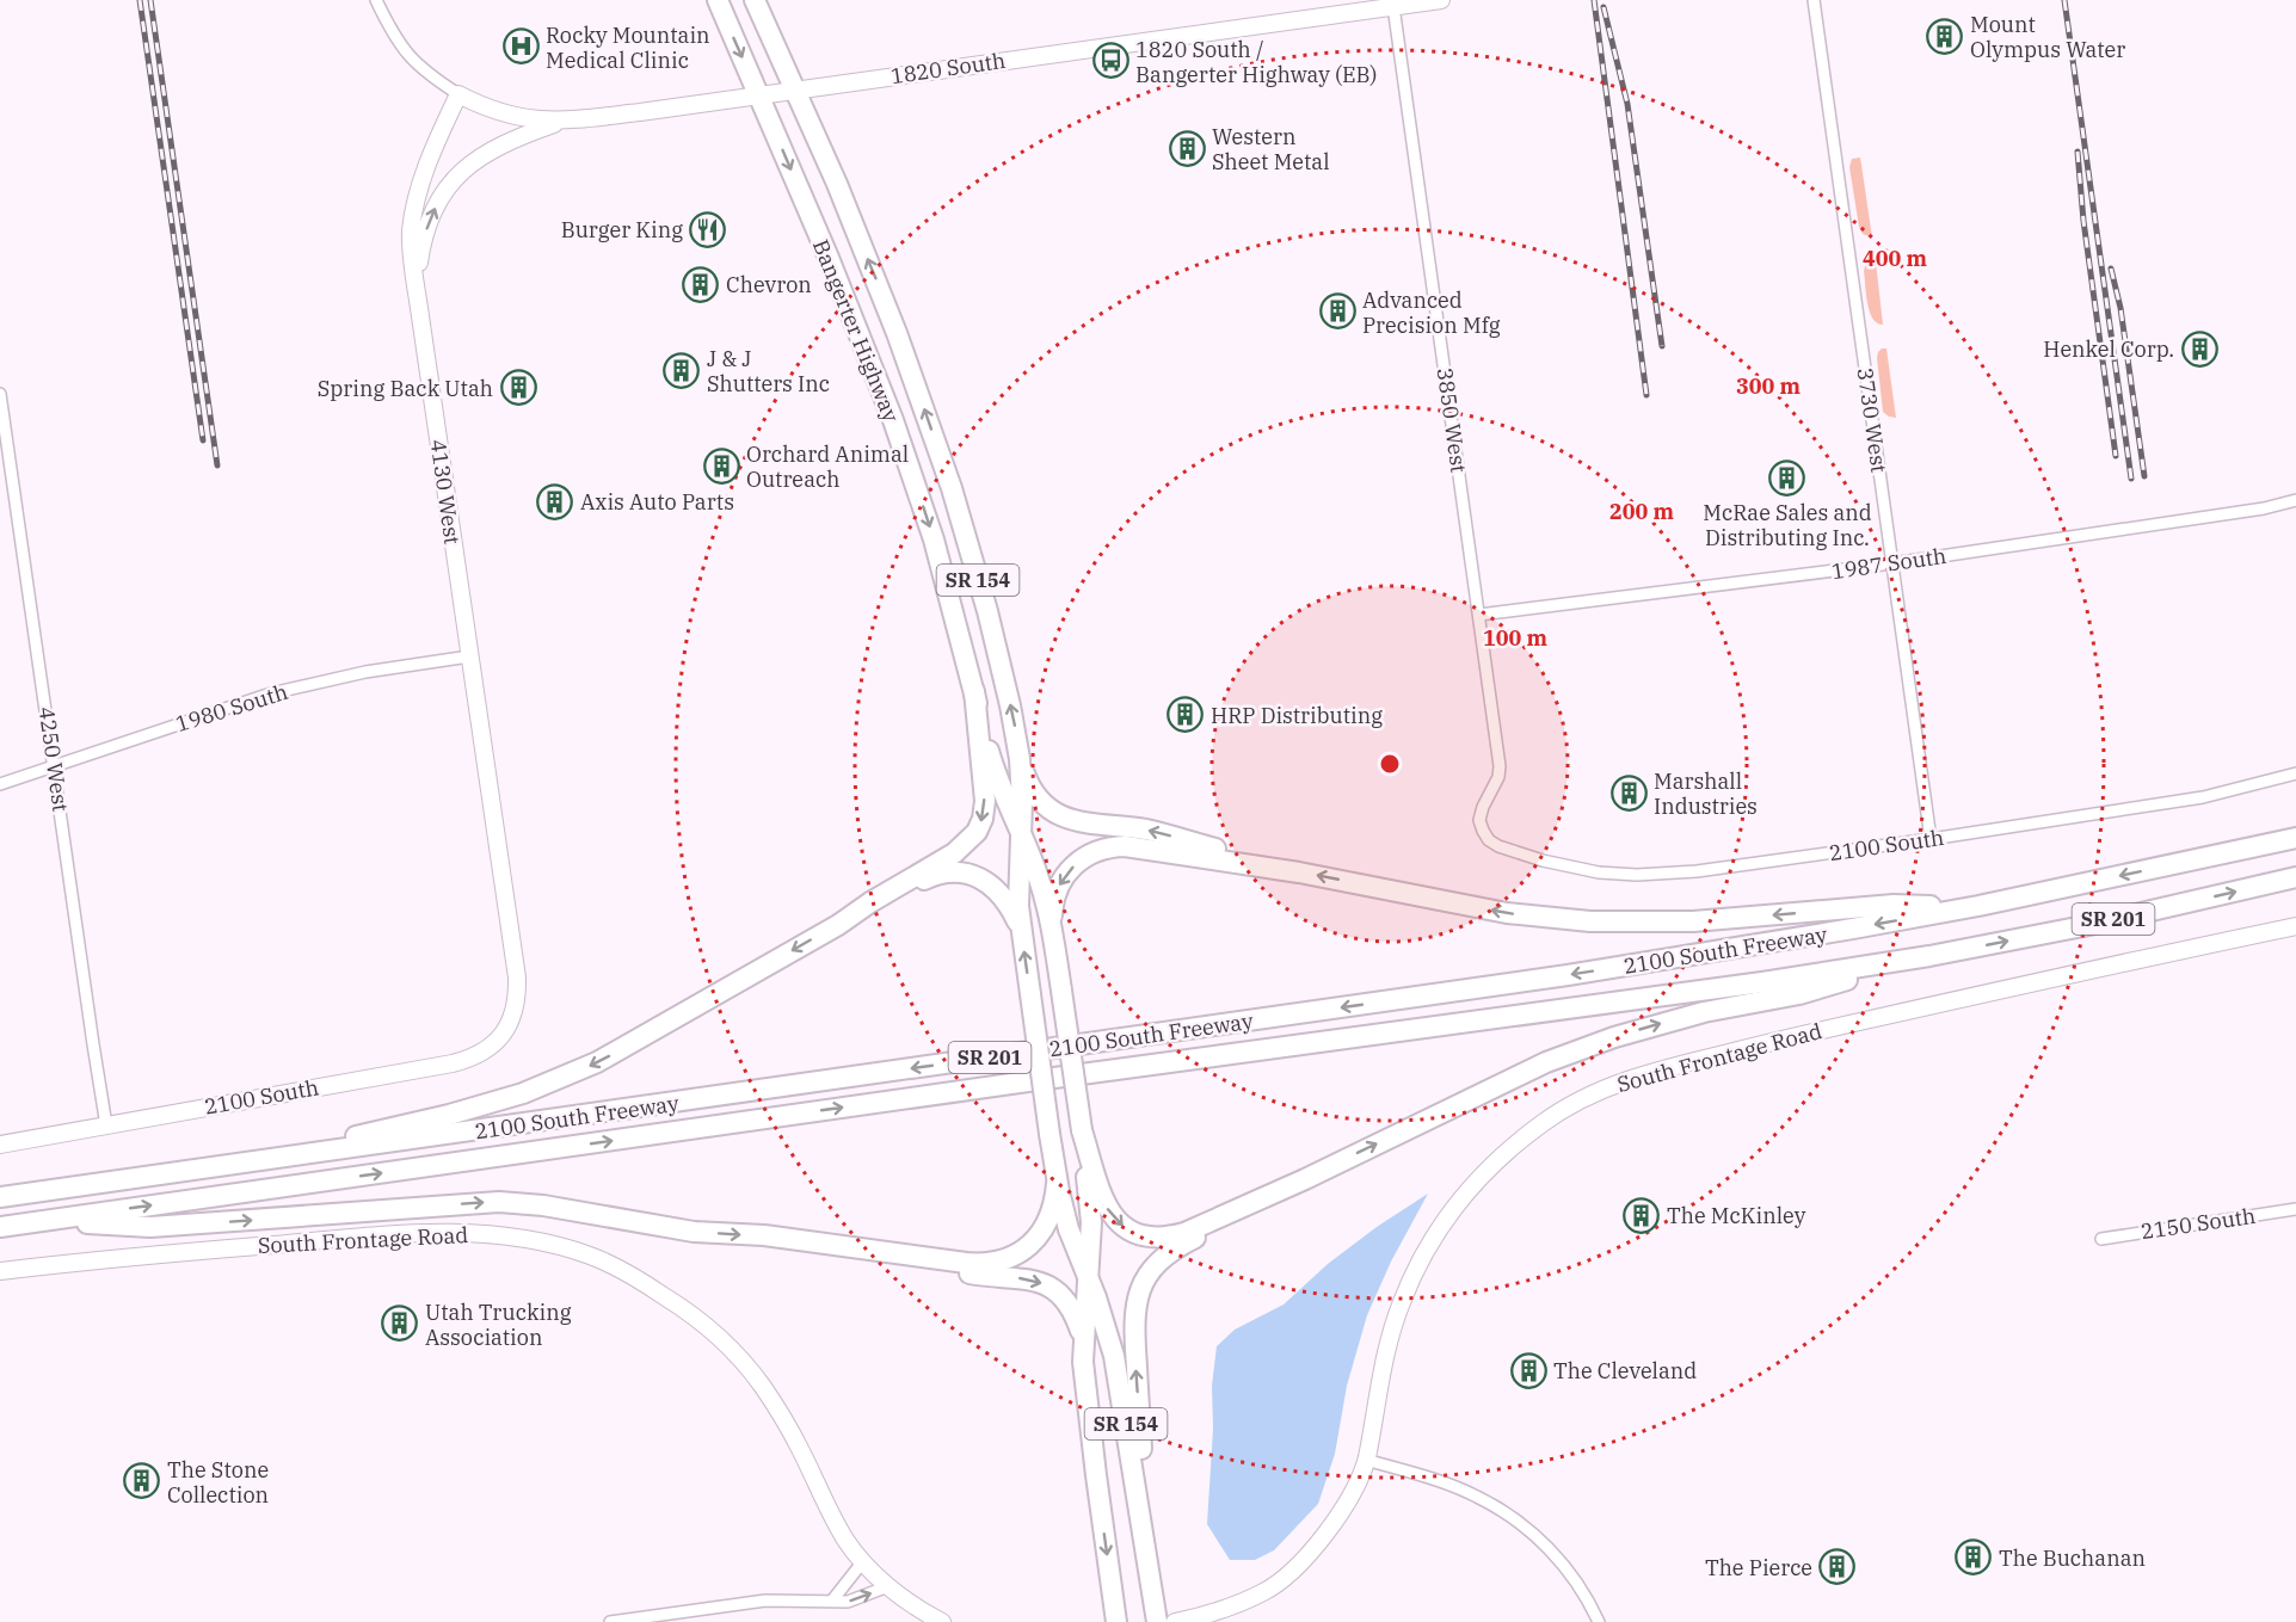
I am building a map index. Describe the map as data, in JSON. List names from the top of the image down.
{
  "streets": {
    "highway": [
      "Bangerter Highway",
      "SR 154",
      "SR 201",
      "2100 South Freeway"
    ],
    "street": [
      "1820 South",
      "3850 West",
      "3730 West",
      "4130 West",
      "1987 South",
      "1980 South",
      "4250 West",
      "2100 South",
      "South Frontage Road",
      "2150 South"
    ]
  },
  "crossings": [
    ["1820 South", "Bangerter Highway"],
    ["1820 South", "3850 West"],
    ["1820 South", "4130 West"],
    ["3850 West", "1987 South"],
    ["3850 West", "2100 South"],
    ["3730 West", "1987 South"],
    ["3730 West", "2100 South"],
    ["4130 West", "1980 South"],
    ["4130 West", "2100 South"],
    ["1980 South", "4250 West"],
    ["4250 West", "2100 South"]
  ],
  "places": {
    "building": [
      "Mount Olympus Water",
      "Western Sheet Metal",
      "Chevron",
      "Advanced Precision Mfg",
      "Henkel Corp.",
      "J & J Shutters Inc",
      "Spring Back Utah",
      "Orchard Animal Outreach",
      "McRae Sales and Distributing Inc.",
      "Axis Auto Parts",
      "HRP Distributing",
      "Marshall Industries",
      "The McKinley",
      "Utah Trucking Association",
      "The Cleveland",
      "The Stone Collection",
      "The Buchanan",
      "The Pierce"
    ],
    "hospital": ["Rocky Mountain Medical Clinic"],
    "bus stop": ["1820 South / Bangerter Highway (EB)"],
    "restaurant": ["Burger King"]
  },
  "rings": [
    "400 m",
    "300 m",
    "200 m",
    "100 m"
  ]
}
